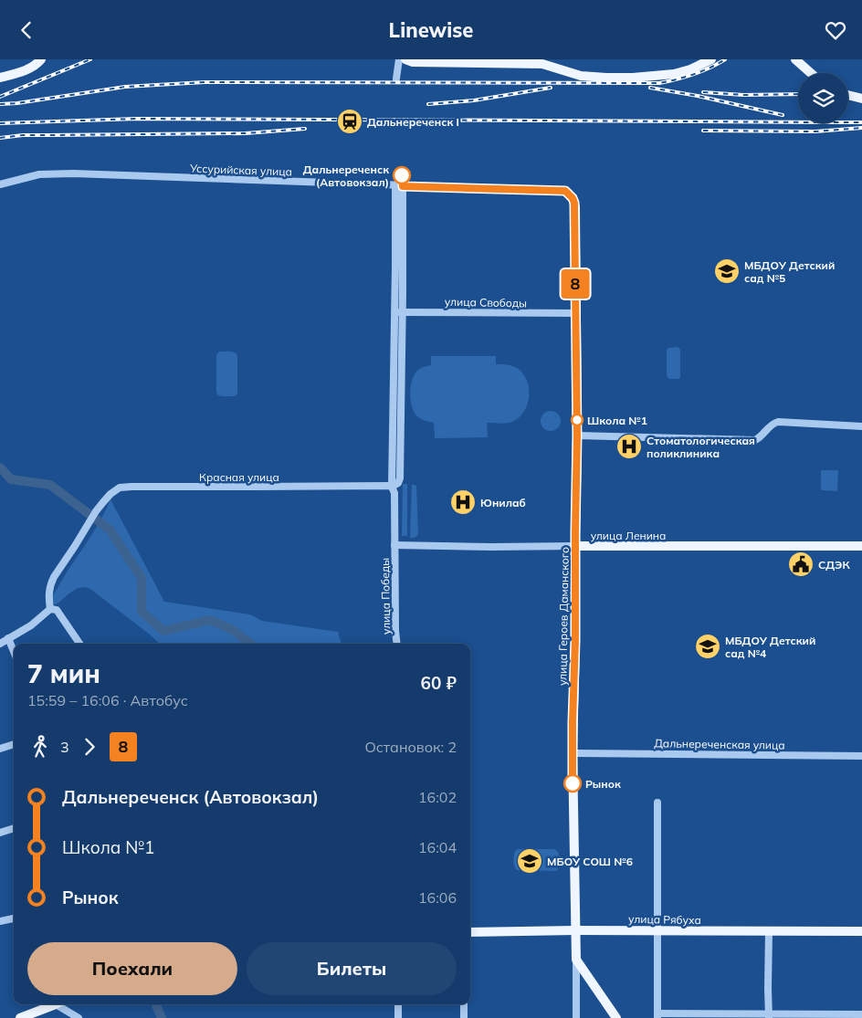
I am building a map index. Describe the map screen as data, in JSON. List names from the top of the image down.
{
  "streets": {
    "main road": ["улица Ленина", "улица Героев Даманского", "улица Рябуха"],
    "street": [
      "Уссурийская улица",
      "улица Свободы",
      "Красная улица",
      "улица Победы",
      "Дальнереченская улица"
    ]
  },
  "crossings": [
    ["Уссурийская улица", "улица Победы"],
    ["Уссурийская улица", "улица Героев Даманского"],
    ["улица Свободы", "улица Победы"],
    ["улица Свободы", "улица Героев Даманского"],
    ["Красная улица", "улица Победы"],
    ["улица Ленина", "улица Победы"],
    ["улица Ленина", "улица Героев Даманского"],
    ["улица Героев Даманского", "улица Рябуха"]
  ],
  "places": {
    "station": ["Дальнереченск I"],
    "other": ["Дальнереченск (Автовокзал)", "Школа №1", "Рынок"],
    "school or university": ["МБДОУ Детский сад №5", "МБДОУ Детский сад №4", "МБОУ СОШ №6"],
    "hospital": ["Стоматологическая поликлиника", "Юнилаб"],
    "public building": ["СДЭК"]
  },
  "lines": ["bus line 8"],
  "page": {
    "header": "Linewise",
    "on_map": "8",
    "heading": ["7 мин", "15:59 – 16:06 · Автобус", "60 ₽"],
    "legs": ["3", "8", "Остановок: 2"],
    "list": [
      {
        "name": "Дальнереченск (Автовокзал)",
        "value": "16:02"
      },
      {
        "name": "Школа №1",
        "value": "16:04"
      },
      {
        "name": "Рынок",
        "value": "16:06"
      }
    ],
    "buttons": ["Поехали", "Билеты"]
  }
}
